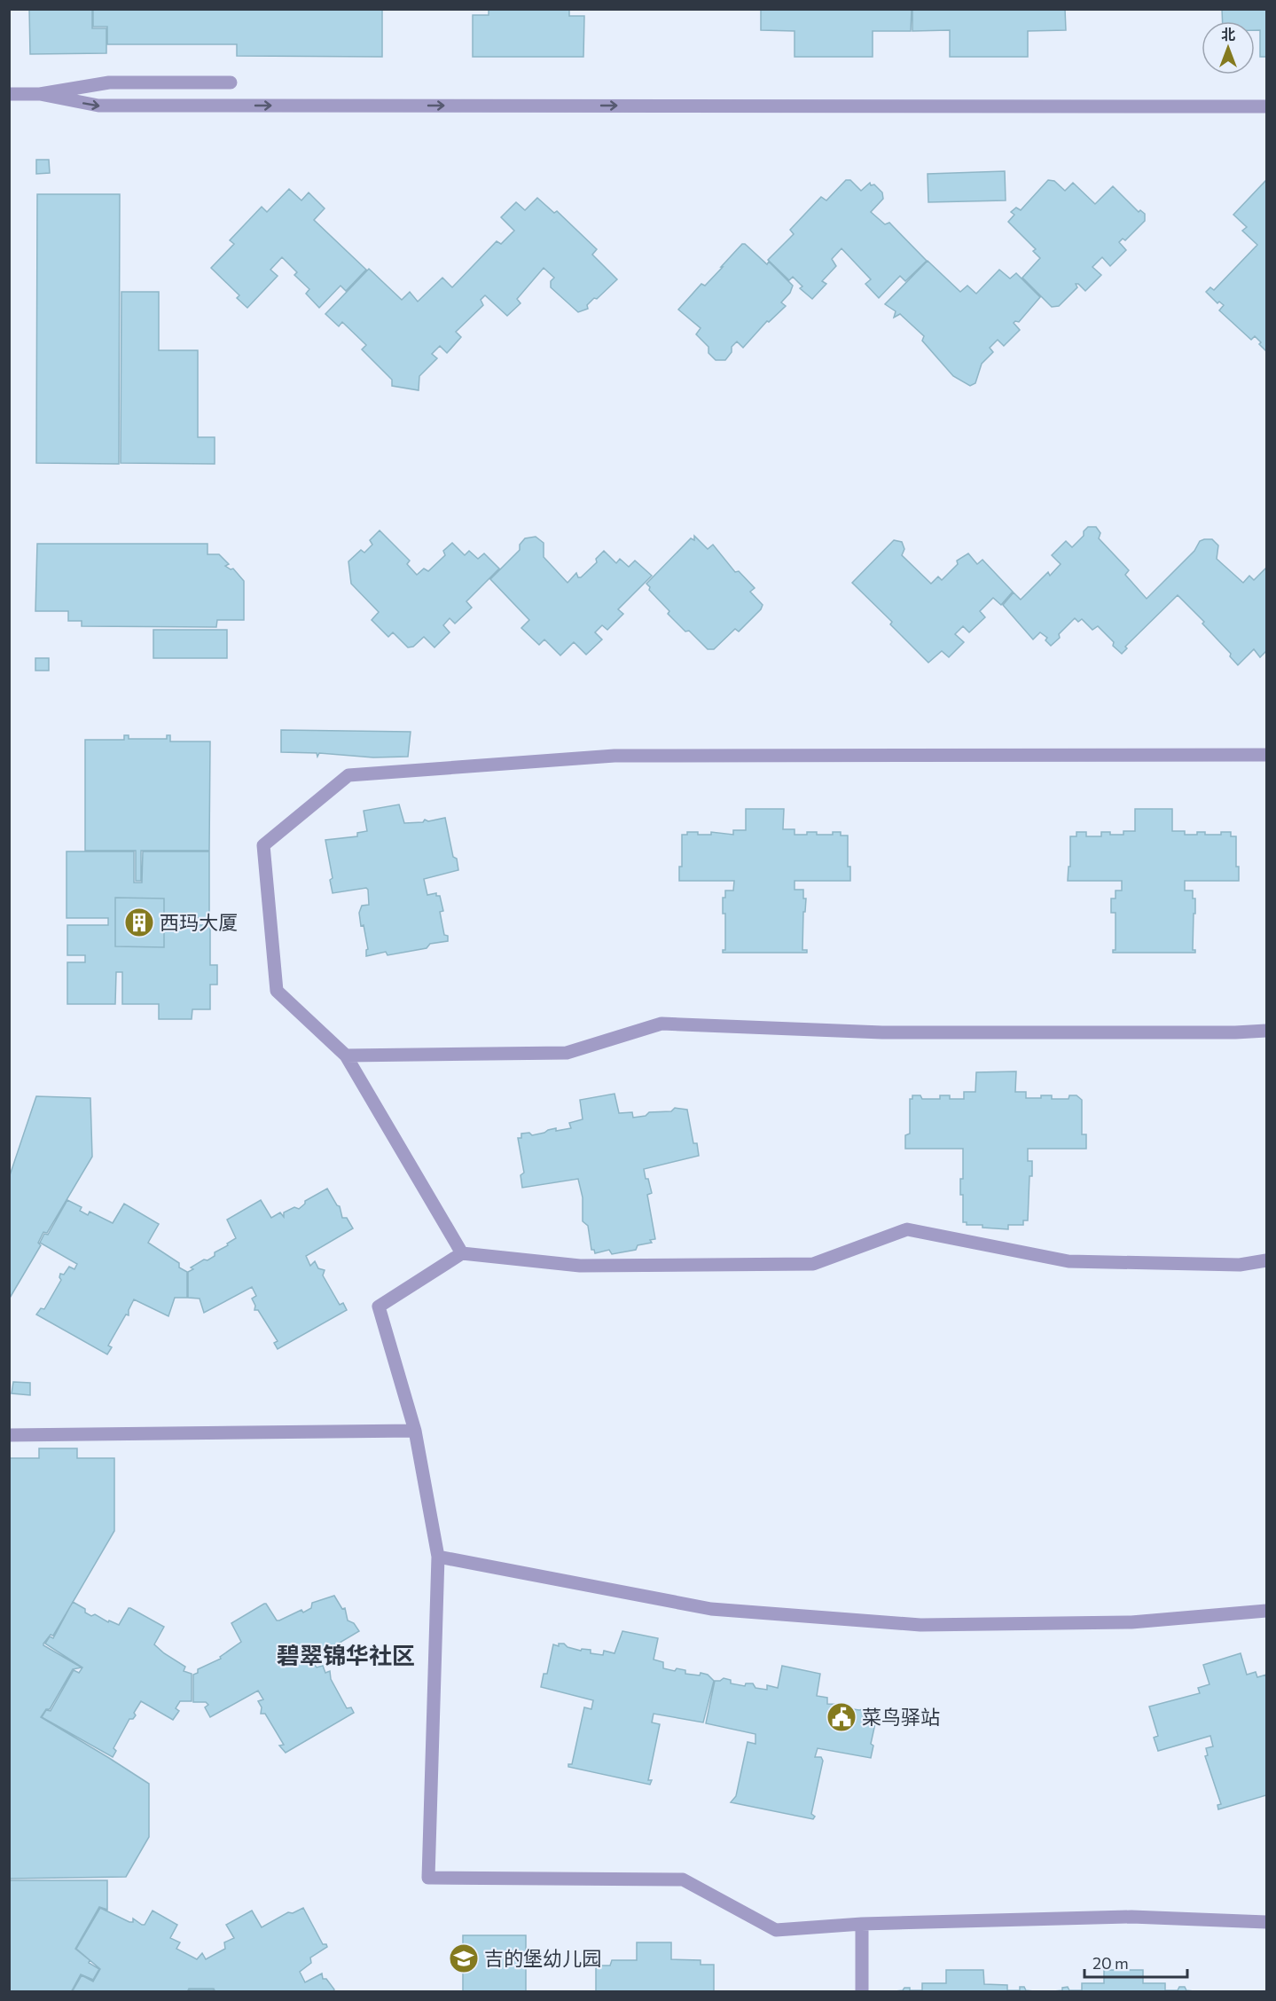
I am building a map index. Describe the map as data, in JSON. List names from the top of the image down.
{
  "districts": ["碧翠锦华社区"],
  "places": {
    "building": ["西玛大厦"],
    "public building": ["菜鸟驿站"],
    "school or university": ["吉的堡幼儿园"]
  },
  "scale_bar": "20 m",
  "north": "top"
}
